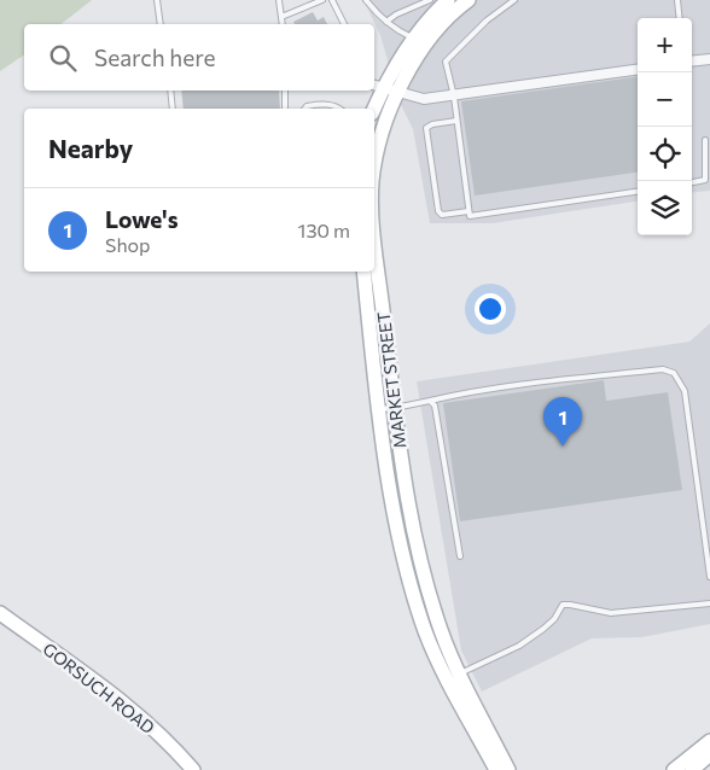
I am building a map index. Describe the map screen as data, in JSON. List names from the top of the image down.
{
  "streets": {
    "street": ["MARKET STREET", "GORSUCH ROAD"]
  },
  "page": {
    "map_buttons": ["+", "−"],
    "search": "Search here",
    "heading": "Nearby",
    "list": [
      {
        "mark": "1",
        "name": "Lowe's",
        "note": "Shop",
        "value": "130 m"
      }
    ],
    "pins": "1"
  }
}
